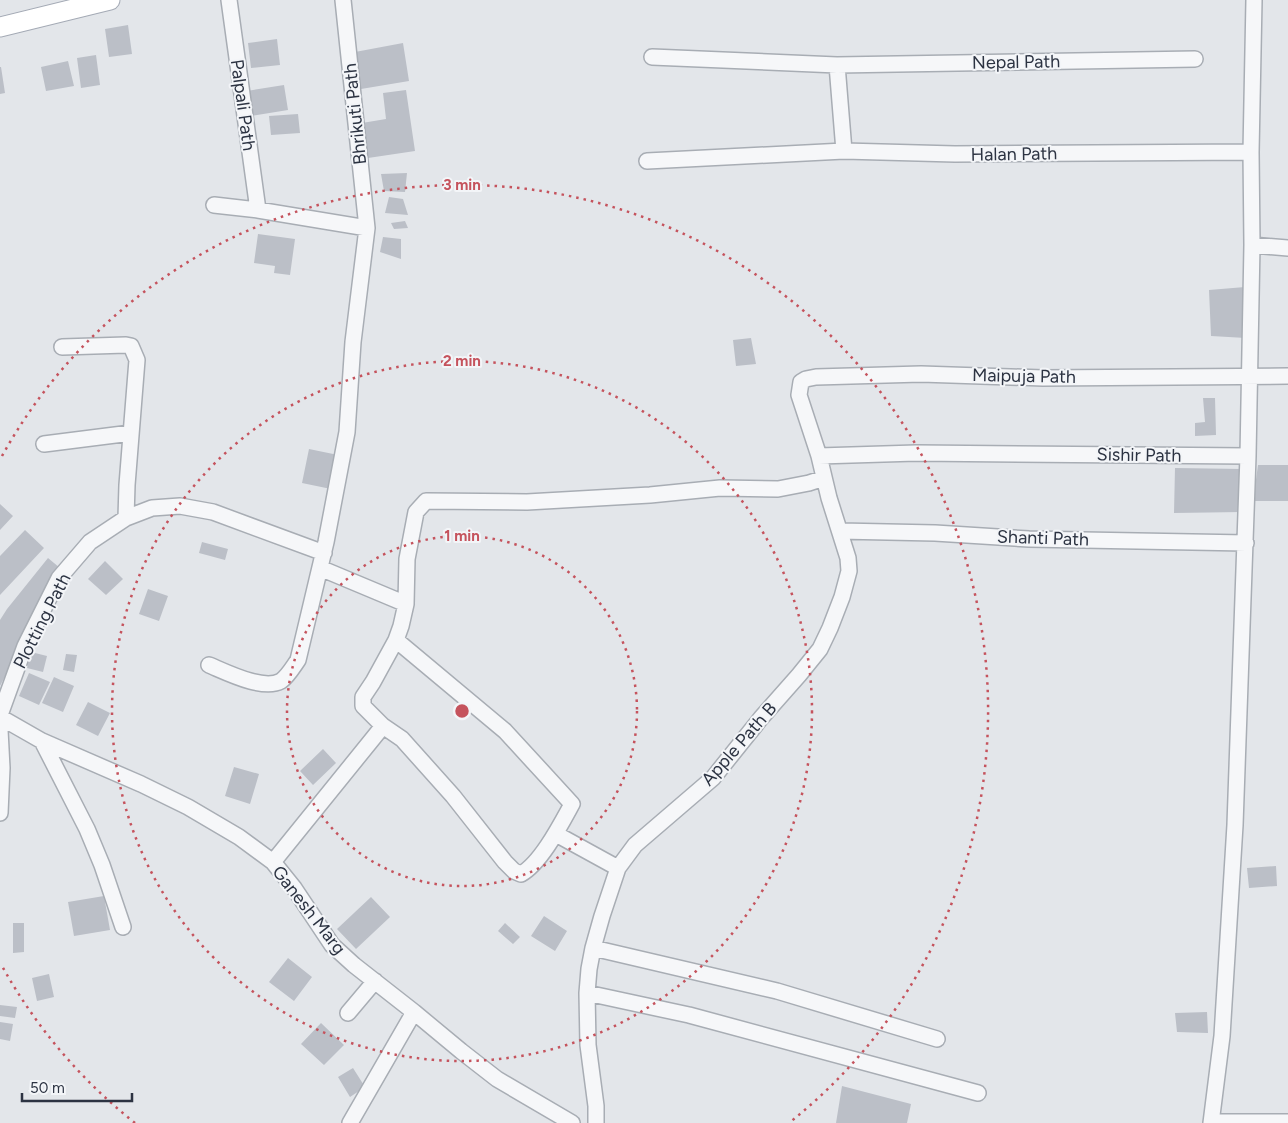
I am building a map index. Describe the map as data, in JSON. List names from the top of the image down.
{
  "streets": {
    "street": [
      "Nepal Path",
      "Palpali Path",
      "Bhrikuti Path",
      "Halan Path",
      "Maipuja Path",
      "Sishir Path",
      "Shanti Path",
      "Plotting Path",
      "Apple Path B",
      "Ganesh Marg"
    ]
  },
  "crossings": [
    ["Bhrikuti Path", "Plotting Path"],
    ["Maipuja Path", "Apple Path B"],
    ["Sishir Path", "Apple Path B"],
    ["Shanti Path", "Apple Path B"],
    ["Plotting Path", "Ganesh Marg"]
  ],
  "scale_bar": "50 m",
  "rings": ["3 min", "2 min", "1 min"]
}
